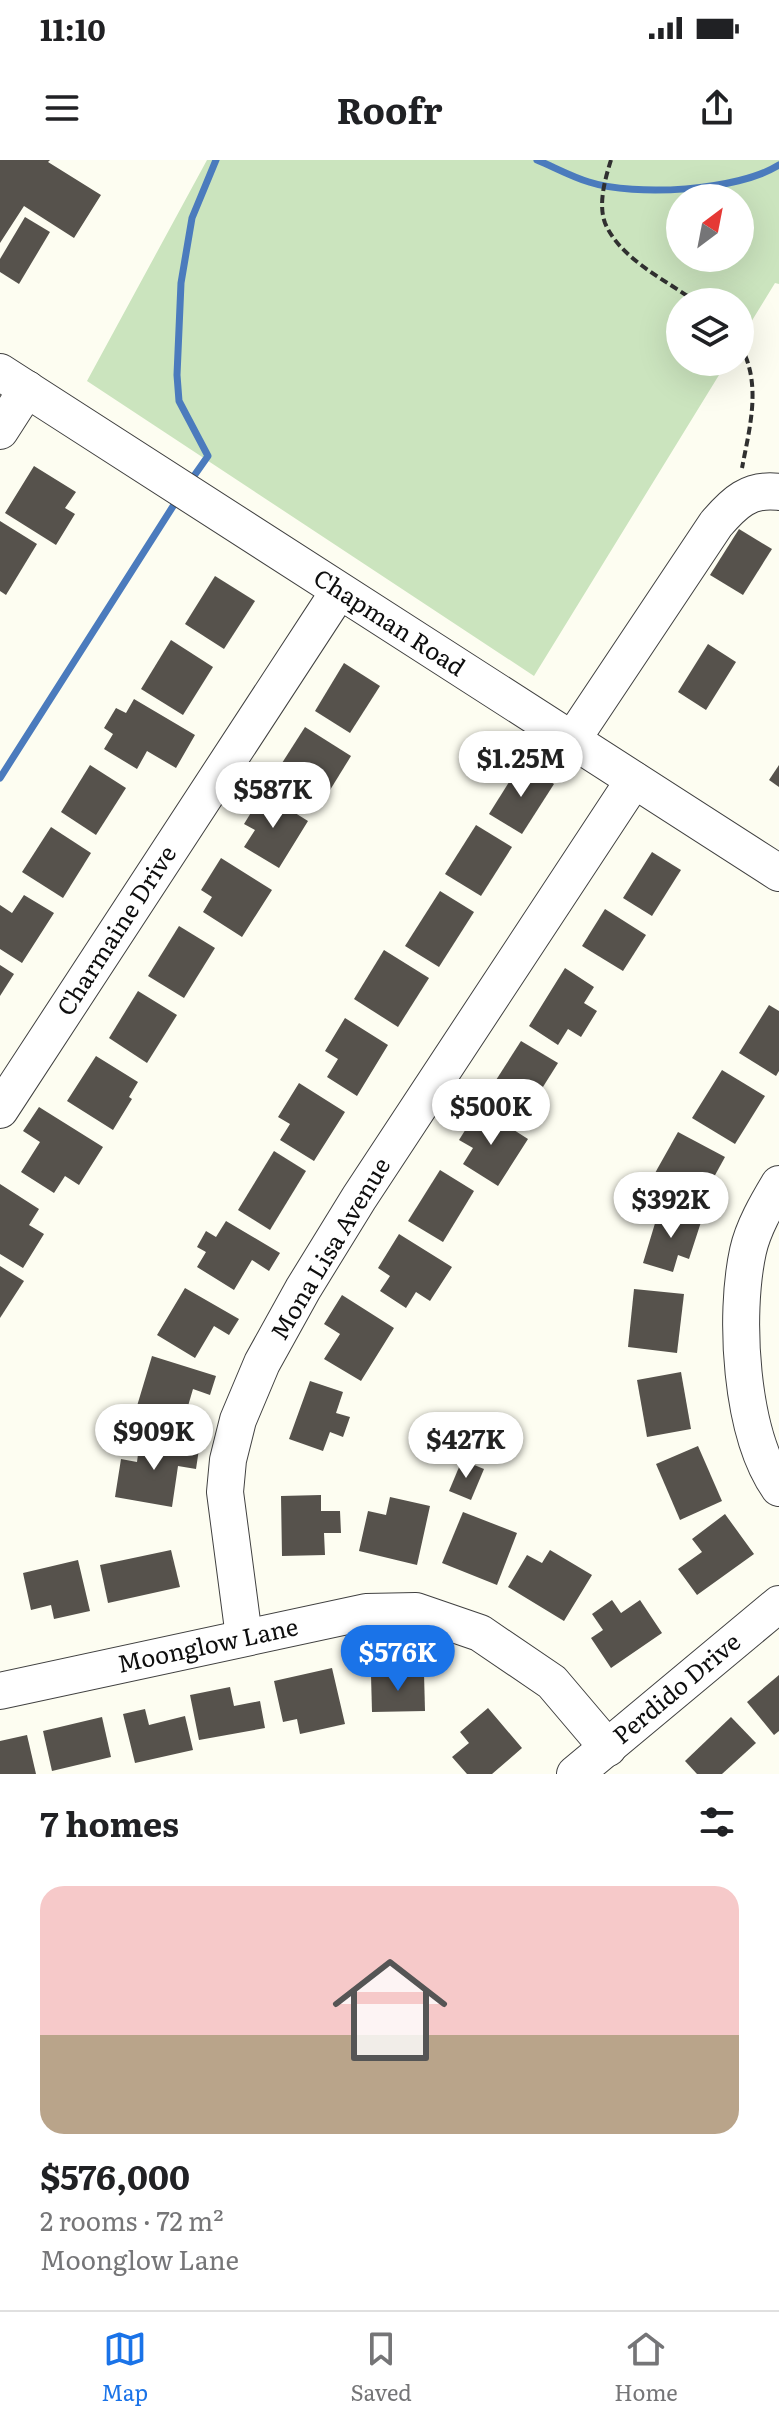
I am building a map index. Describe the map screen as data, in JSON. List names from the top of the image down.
{
  "streets": {
    "street": [
      "Chapman Road",
      "Charmaine Drive",
      "Mona Lisa Avenue",
      "Moonglow Lane",
      "Perdido Drive"
    ]
  },
  "crossings": [
    ["Chapman Road", "Charmaine Drive"],
    ["Chapman Road", "Mona Lisa Avenue"],
    ["Mona Lisa Avenue", "Moonglow Lane"],
    ["Moonglow Lane", "Perdido Drive"]
  ],
  "north": "top right",
  "page": {
    "status": "11:10",
    "header": "Roofr",
    "price": [
      "$1.25M",
      "$587K",
      "$500K",
      "$392K",
      "$909K",
      "$427K",
      "$576K"
    ],
    "heading": "7 homes",
    "list": [
      {
        "name": "$576,000",
        "note": "2 rooms · 72 m² · Moonglow Lane"
      }
    ],
    "tabs": ["Map", "Saved", "Home"]
  }
}
